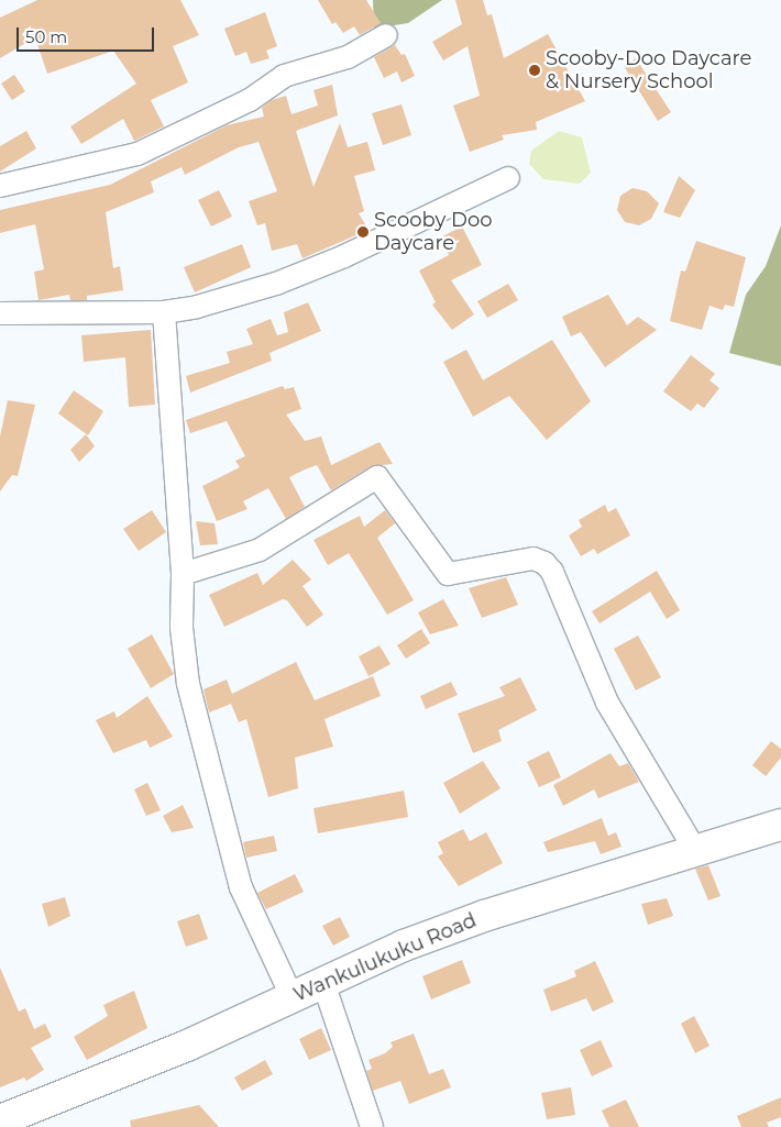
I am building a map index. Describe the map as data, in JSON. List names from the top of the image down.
{
  "streets": {
    "main road": ["Wankulukuku Road"]
  },
  "places": ["Scooby-Doo Daycare & Nursery School", "Scooby Doo Daycare"],
  "scale_bar": "50 m"
}
